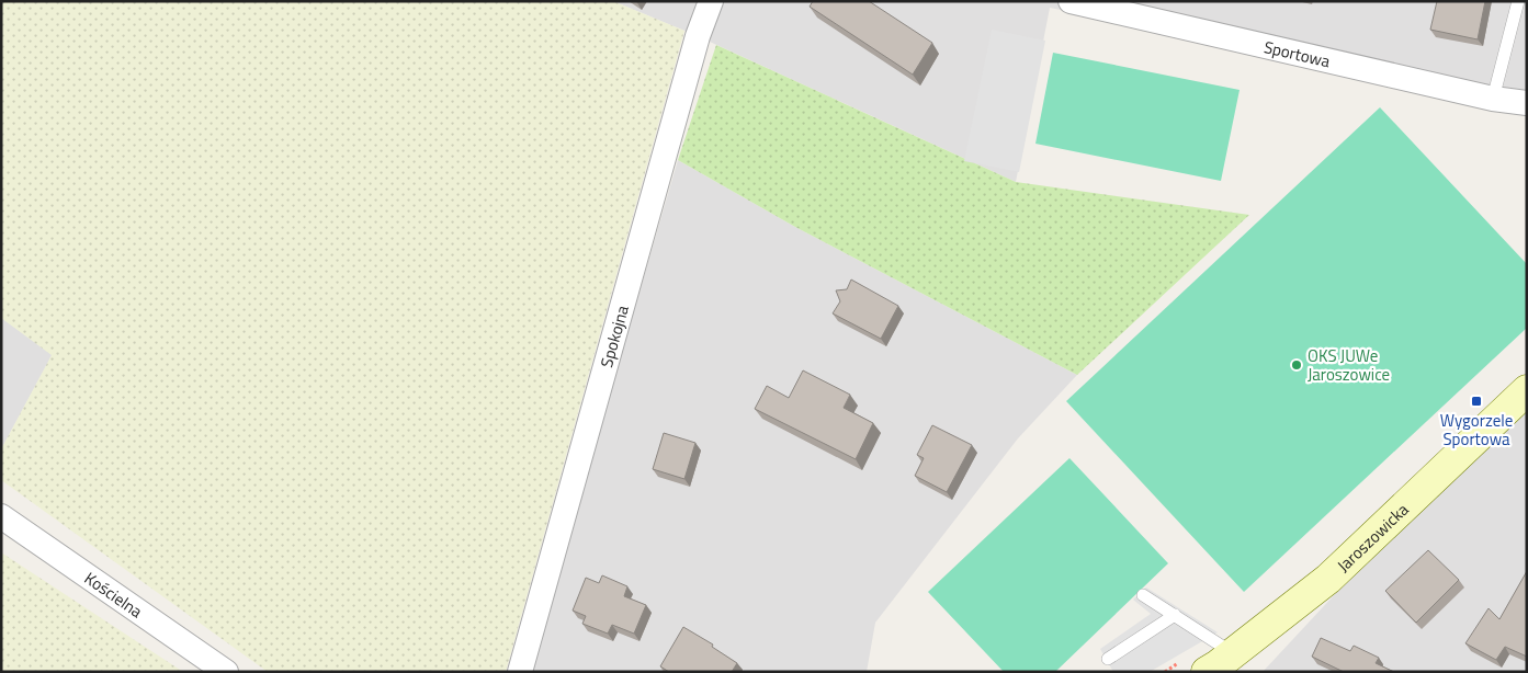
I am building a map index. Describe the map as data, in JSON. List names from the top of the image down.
{
  "streets": {
    "street": [
      "Sportowa",
      "Spokojna",
      "Jaroszowicka",
      "Kościelna"
    ]
  },
  "places": {
    "other": ["OKS JUWe Jaroszowice"],
    "transit": ["Wygorzele Sportowa"]
  }
}
